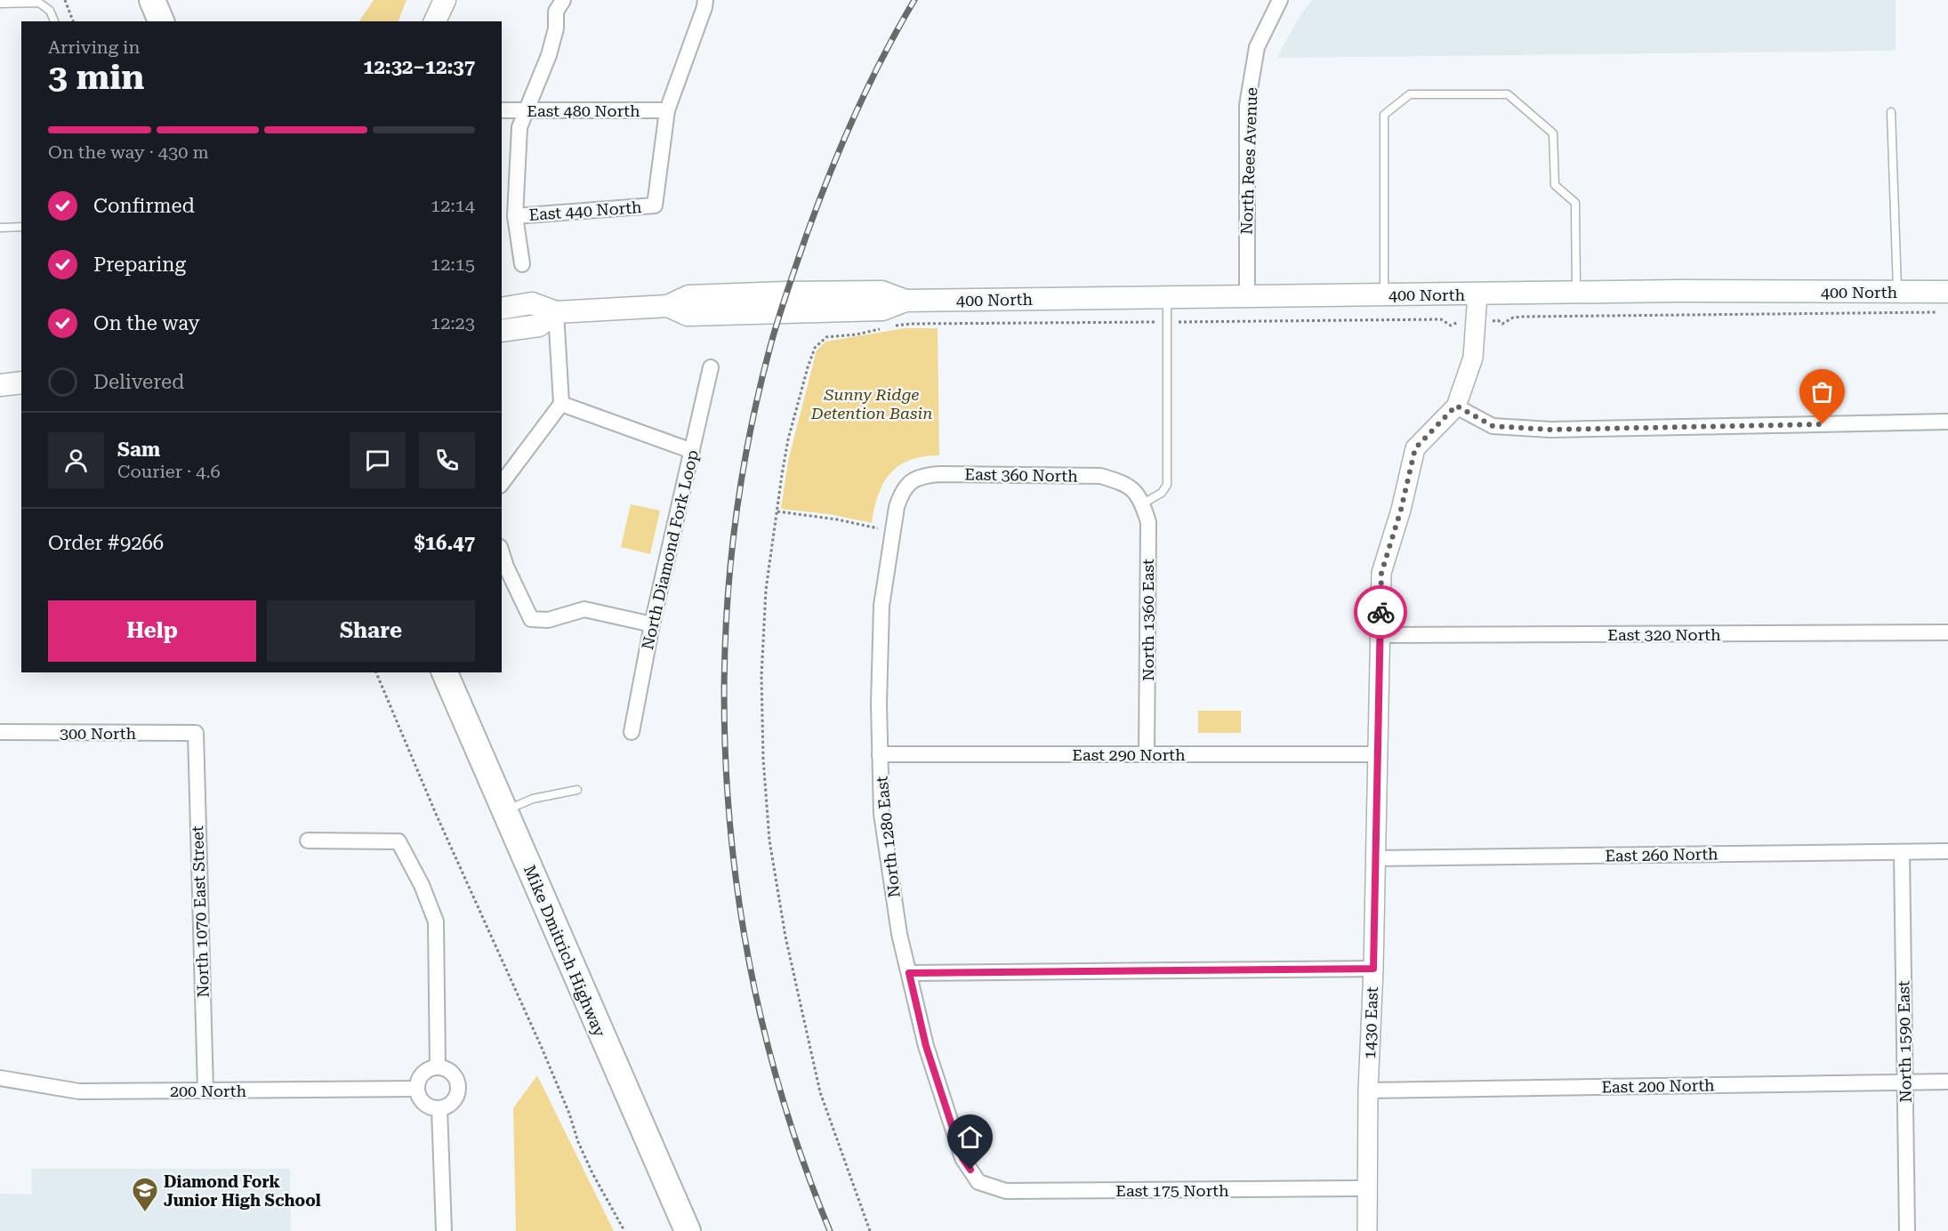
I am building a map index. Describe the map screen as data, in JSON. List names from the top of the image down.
{
  "streets": {
    "highway": ["Mike Dmitrich Highway"],
    "main road": ["400 North"],
    "street": [
      "East 480 North",
      "North Rees Avenue",
      "East 440 North",
      "East 360 North",
      "North Diamond Fork Loop",
      "North 1360 East",
      "East 320 North",
      "300 North",
      "East 290 North",
      "North 1280 East",
      "East 260 North",
      "North 1070 East Street",
      "1430 East",
      "North 1590 East",
      "East 200 North",
      "200 North",
      "East 175 North"
    ]
  },
  "crossings": [
    ["East 480 North", "East 440 North"],
    ["North Rees Avenue", "400 North"],
    ["400 North", "1430 East"],
    ["East 360 North", "North 1360 East"],
    ["East 360 North", "North 1280 East"],
    ["North 1360 East", "East 290 North"],
    ["East 320 North", "1430 East"],
    ["300 North", "North 1070 East Street"],
    ["East 290 North", "North 1280 East"],
    ["East 290 North", "1430 East"],
    ["North 1280 East", "East 175 North"],
    ["East 260 North", "1430 East"],
    ["East 260 North", "North 1590 East"],
    ["North 1070 East Street", "200 North"],
    ["1430 East", "East 200 North"],
    ["1430 East", "East 175 North"],
    ["North 1590 East", "East 200 North"]
  ],
  "parks": ["Sunny Ridge Detention Basin"],
  "places": {
    "school or university": ["Diamond Fork Junior High School"]
  },
  "page": {
    "heading": ["3 min", "Arriving in", "12:32–12:37"],
    "panel": [
      "Sam",
      "Courier · 4.6",
      "Order #9266",
      "$16.47"
    ],
    "bar": "On the way · 430 m",
    "list": [
      ["Confirmed", "12:14"],
      ["Preparing", "12:15"],
      ["On the way", "12:23"],
      "Delivered"
    ],
    "buttons": ["Help", "Share"]
  }
}
